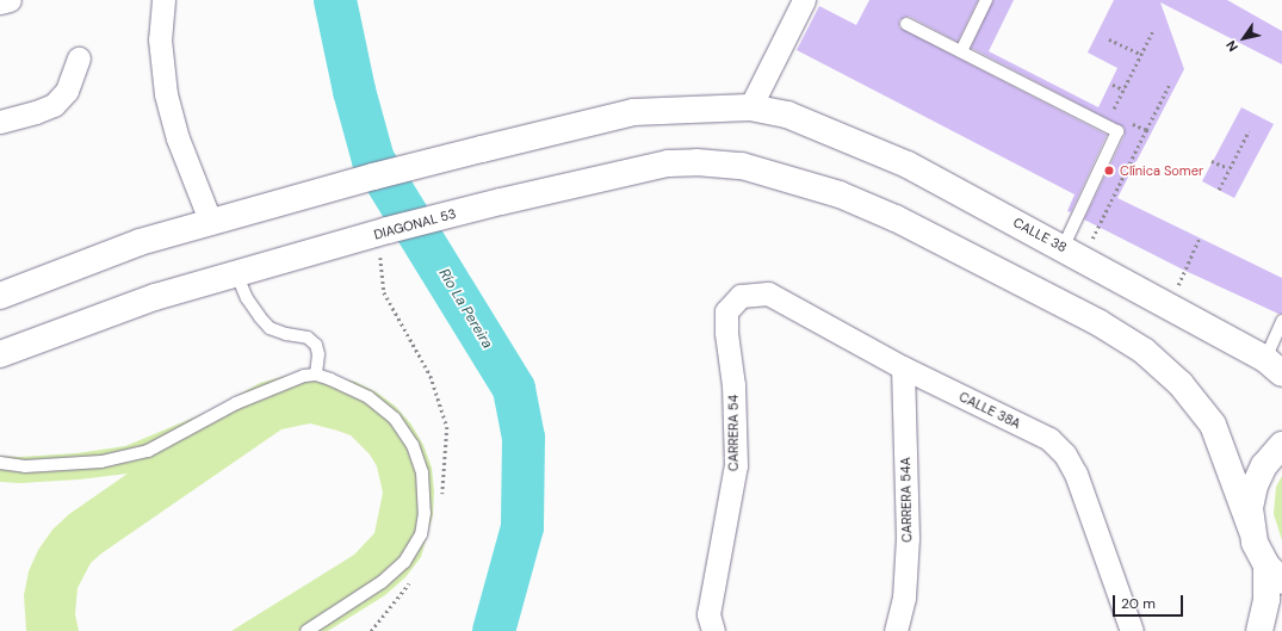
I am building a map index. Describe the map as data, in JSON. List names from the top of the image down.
{
  "streets": {
    "main road": ["DIAGONAL 53", "CALLE 38"],
    "street": ["CALLE 38A", "CARRERA 54", "CARRERA 54A"]
  },
  "crossings": [
    ["CALLE 38A", "CARRERA 54"],
    ["CALLE 38A", "CARRERA 54A"]
  ],
  "water": ["Río La Pereira"],
  "places": ["Clínica Somer"],
  "scale_bar": "20 m",
  "north": "bottom left"
}
